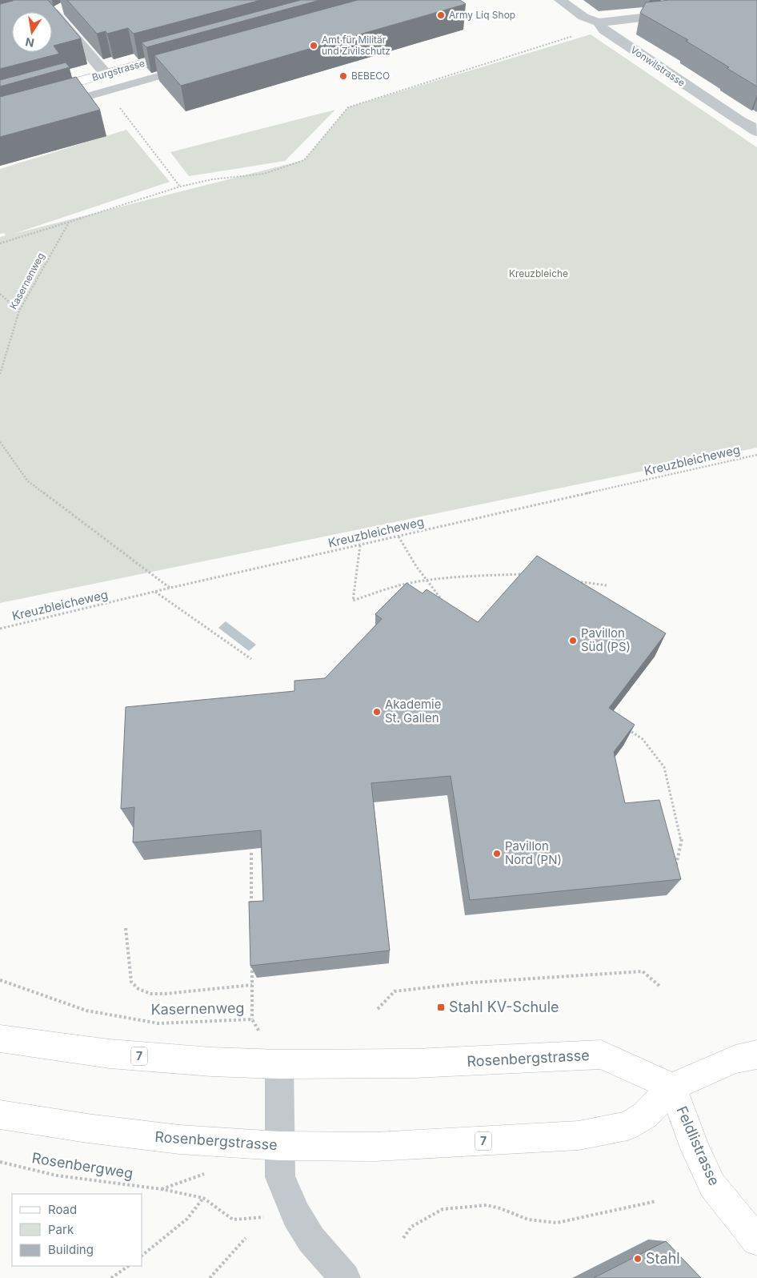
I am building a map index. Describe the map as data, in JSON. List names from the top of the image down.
{
  "streets": {
    "main road": [
      "Burgstrasse",
      "7",
      "Rosenbergstrasse",
      "Feldlistrasse"
    ],
    "street": ["Vonwilstrasse"],
    "path": ["Kasernenweg", "Kreuzbleicheweg", "Rosenbergweg"]
  },
  "crossings": [
    ["Kasernenweg", "Rosenbergstrasse"],
    ["7", "Rosenbergstrasse"],
    ["7", "Feldlistrasse"],
    ["Rosenbergstrasse", "Feldlistrasse"]
  ],
  "parks": ["Kreuzbleiche"],
  "places": {
    "other": [
      "Army Liq Shop",
      "Amt für Militär und Zivilschutz",
      "BEBECO",
      "Pavillon Süd (PS)",
      "Akademie St. Gallen",
      "Pavillon Nord (PN)",
      "Stahl"
    ],
    "transit": ["Stahl KV-Schule"]
  },
  "legend": ["Road", "Park", "Building"],
  "north": "bottom"
}
